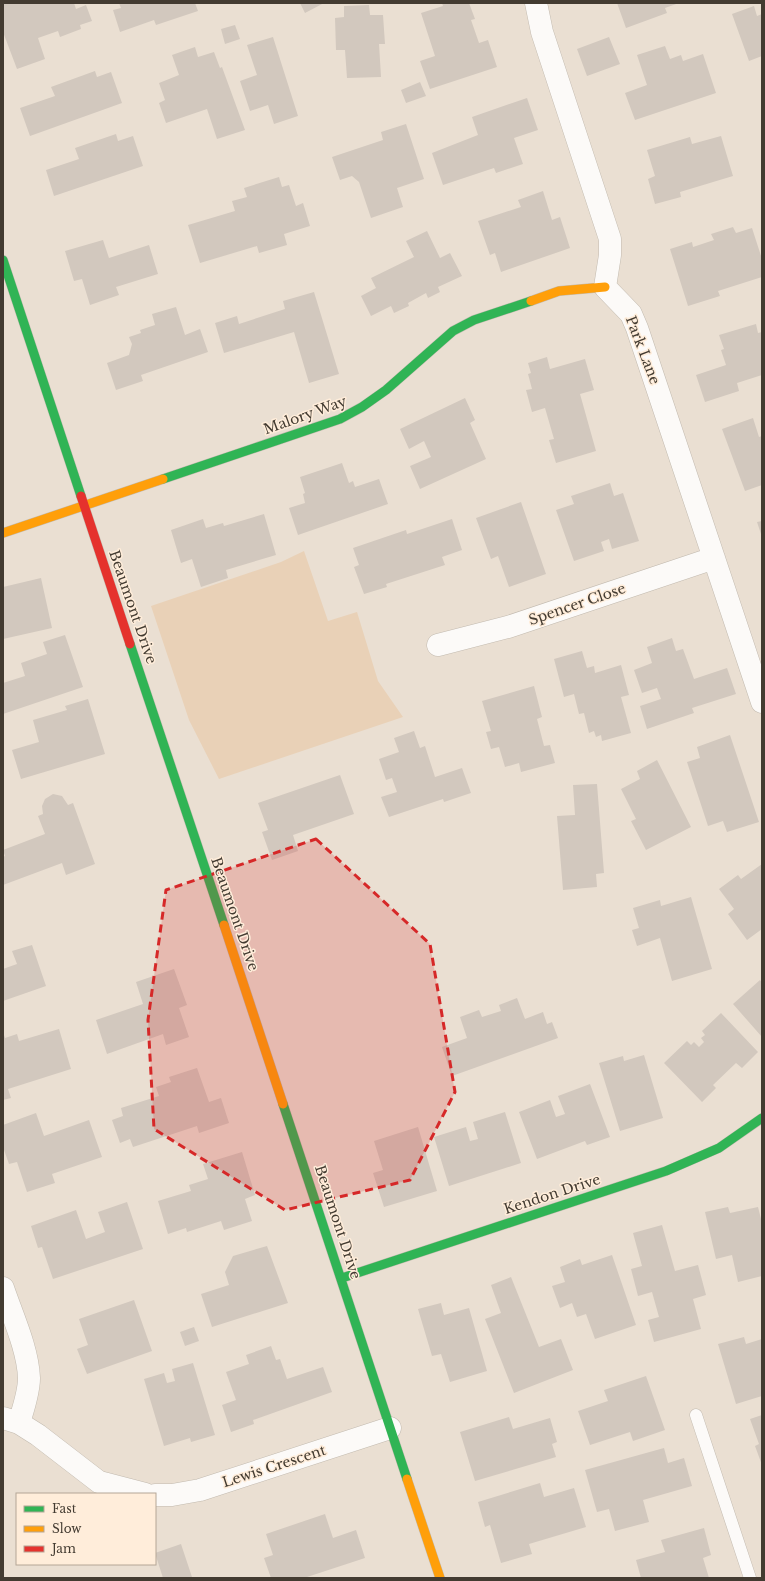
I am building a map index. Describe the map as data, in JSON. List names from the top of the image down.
{
  "streets": {
    "street": [
      "Park Lane",
      "Malory Way",
      "Spencer Close",
      "Beaumont Drive",
      "Kendon Drive",
      "Lewis Crescent"
    ]
  },
  "crossings": [
    ["Park Lane", "Malory Way"],
    ["Park Lane", "Spencer Close"],
    ["Malory Way", "Beaumont Drive"],
    ["Beaumont Drive", "Kendon Drive"],
    ["Beaumont Drive", "Lewis Crescent"]
  ],
  "legend": ["Fast", "Slow", "Jam"]
}
